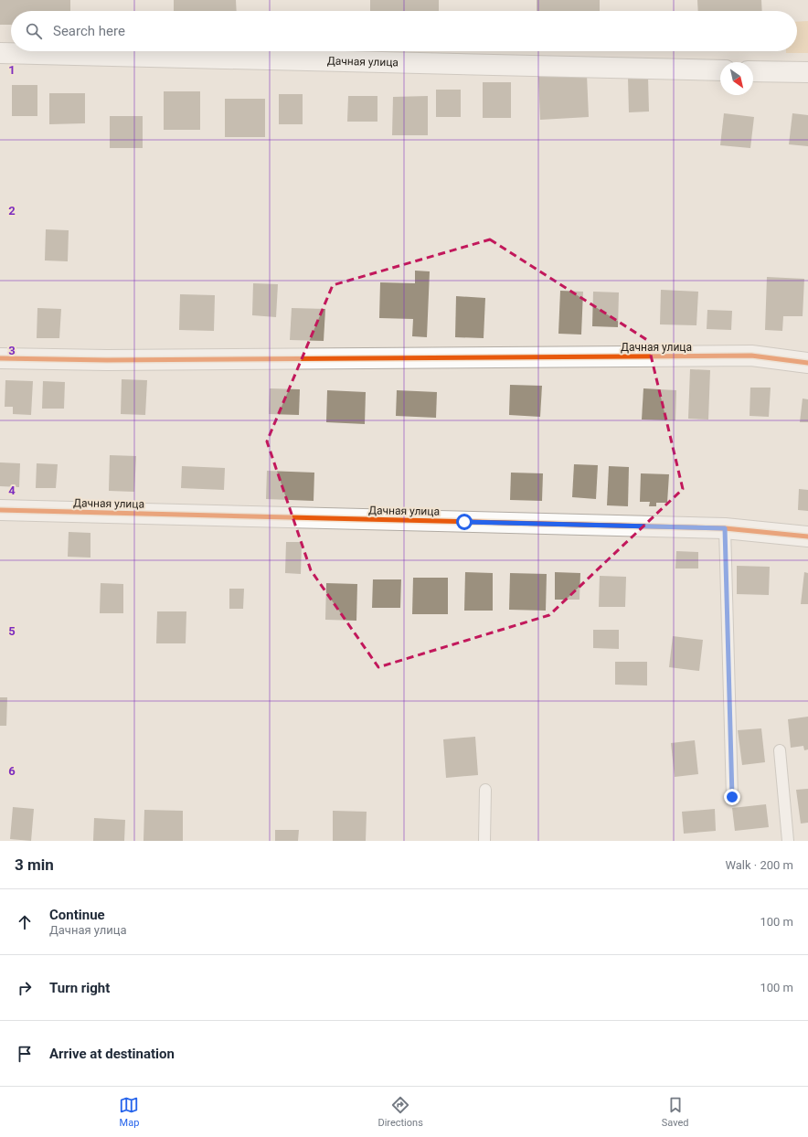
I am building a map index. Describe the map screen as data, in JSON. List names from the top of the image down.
{
  "streets": {
    "street": ["Дачная улица"]
  },
  "north": "bottom right",
  "page": {
    "search": "Search here",
    "heading": ["3 min", "Walk · 200 m"],
    "list": [
      ["Continue", "Дачная улица", "100 m"],
      ["Turn right", "100 m"],
      "Arrive at destination"
    ],
    "nav": ["Map", "Directions", "Saved"]
  },
  "grid": {
    "rows": [
      "1",
      "2",
      "3",
      "4",
      "5",
      "6"
    ]
  }
}
